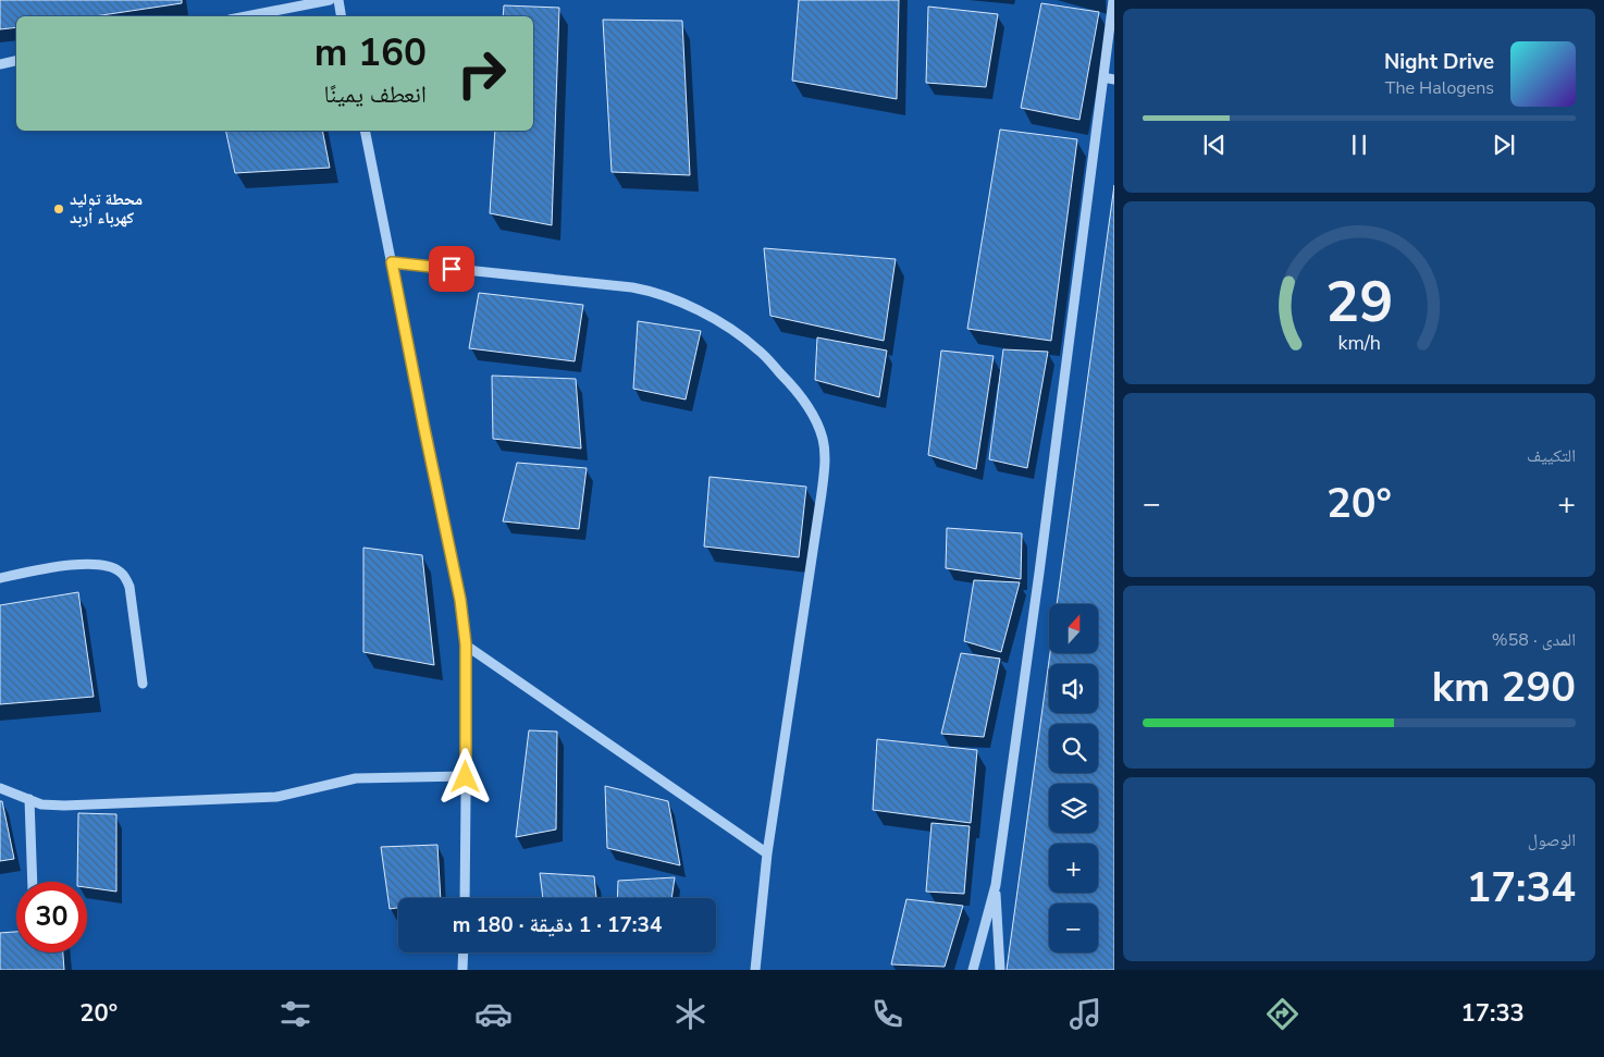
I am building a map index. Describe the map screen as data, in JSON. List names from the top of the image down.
{
  "places": ["محطة توليد كهرباء أربد"],
  "north": "top",
  "page": {
    "turn": ["160 m", "انعطف يمينًا"],
    "song": ["Night Drive", "The Halogens"],
    "tile": [
      "التكييف",
      ["المدى · 58%", "290 km"],
      ["الوصول", "17:34"]
    ],
    "heat": ["−", "20°", "+"],
    "map_buttons": ["+", "−"],
    "limit": "30",
    "trip": "17:34 · 1 دقيقة · 180 m",
    "tabs": ["17:33", "20°"],
    "gauge": ["29", "km/h"]
  }
}
